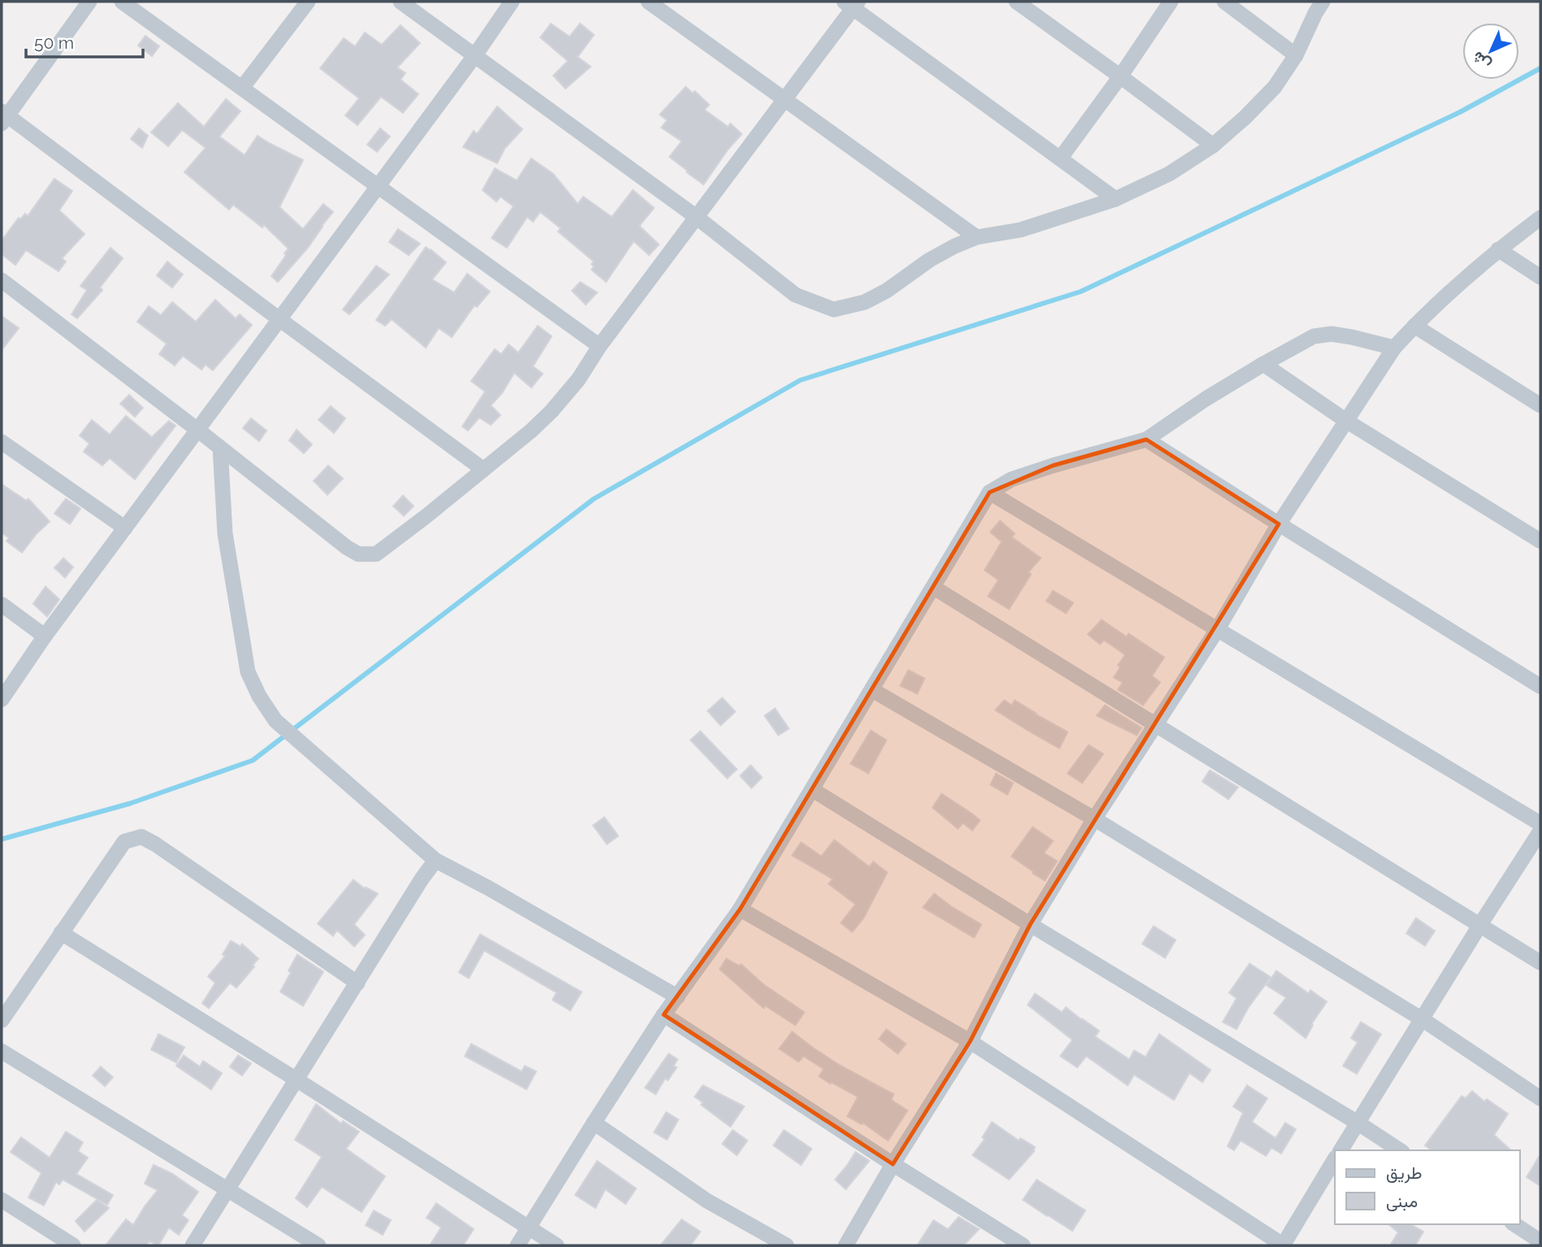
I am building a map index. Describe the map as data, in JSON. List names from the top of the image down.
{
  "legend": ["طريق", "مبنى"],
  "scale_bar": "50 m",
  "north": "bottom left"
}
